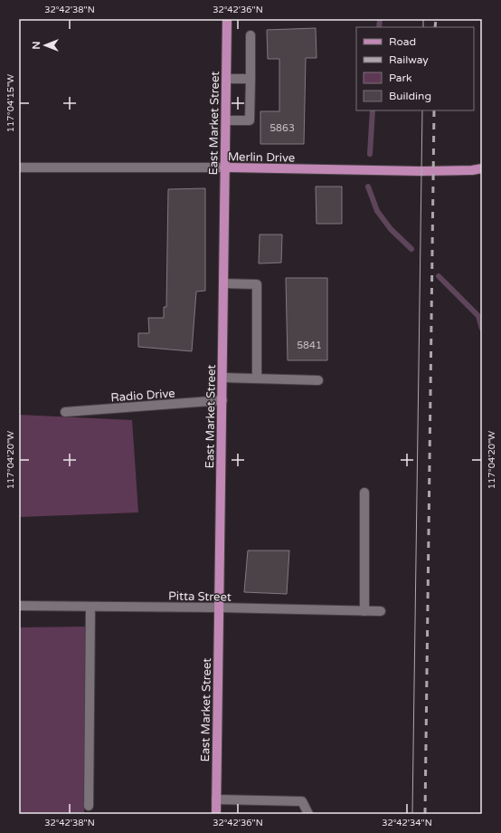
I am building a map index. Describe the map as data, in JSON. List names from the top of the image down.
{
  "streets": {
    "main road": ["East Market Street", "Merlin Drive"],
    "street": ["Radio Drive", "Pitta Street"]
  },
  "crossings": [
    ["East Market Street", "Merlin Drive"],
    ["East Market Street", "Radio Drive"],
    ["East Market Street", "Pitta Street"]
  ],
  "house_numbers": ["5863", "5841"],
  "legend": [
    "Road",
    "Railway",
    "Park",
    "Building"
  ],
  "north": "left",
  "coordinates": [
    "32°42'38\"N",
    "32°42'36\"N",
    "117°04'15\"W",
    "117°04'20\"W",
    "32°42'34\"N"
  ]
}
